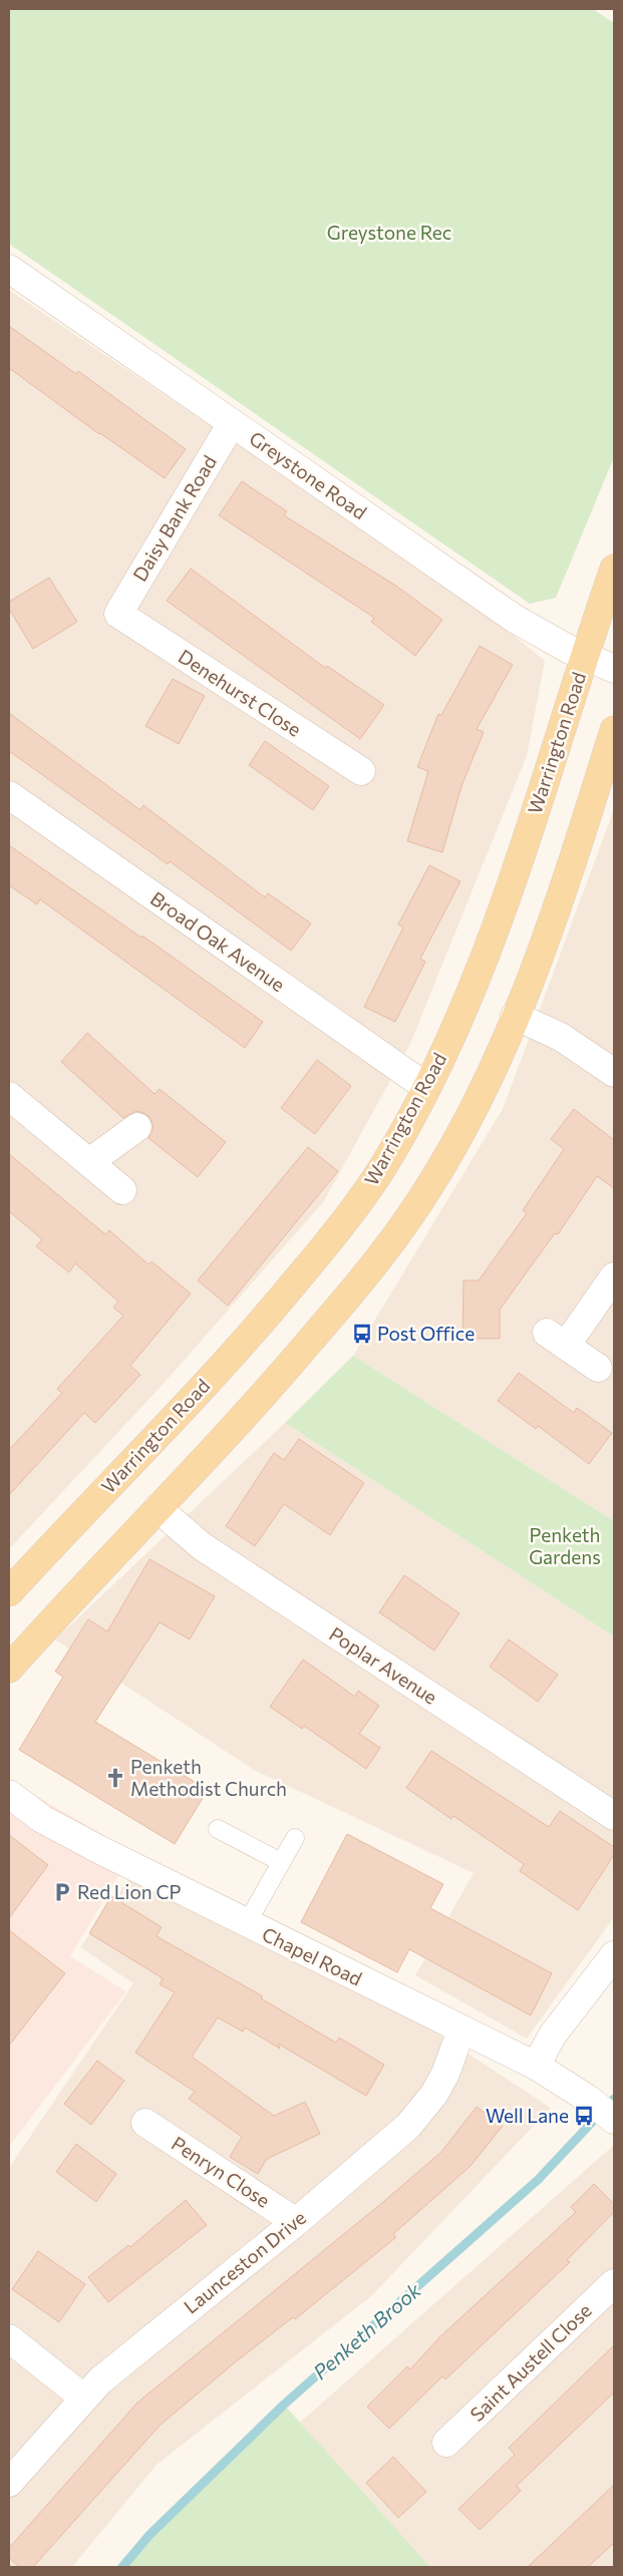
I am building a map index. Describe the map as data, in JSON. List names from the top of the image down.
{
  "streets": {
    "main road": ["Warrington Road"],
    "street": [
      "Greystone Road",
      "Daisy Bank Road",
      "Denehurst Close",
      "Broad Oak Avenue",
      "Poplar Avenue",
      "Chapel Road",
      "Penryn Close",
      "Launceston Drive",
      "Saint Austell Close"
    ]
  },
  "crossings": [
    ["Greystone Road", "Daisy Bank Road"],
    ["Greystone Road", "Warrington Road"],
    ["Daisy Bank Road", "Denehurst Close"],
    ["Warrington Road", "Broad Oak Avenue"],
    ["Chapel Road", "Launceston Drive"],
    ["Penryn Close", "Launceston Drive"]
  ],
  "water": ["Penketh Brook"],
  "parks": ["Greystone Rec", "Penketh Gardens"],
  "places": {
    "bus stop": ["Post Office", "Well Lane"],
    "church": ["Penketh Methodist Church"],
    "parking": ["Red Lion CP"]
  }
}
